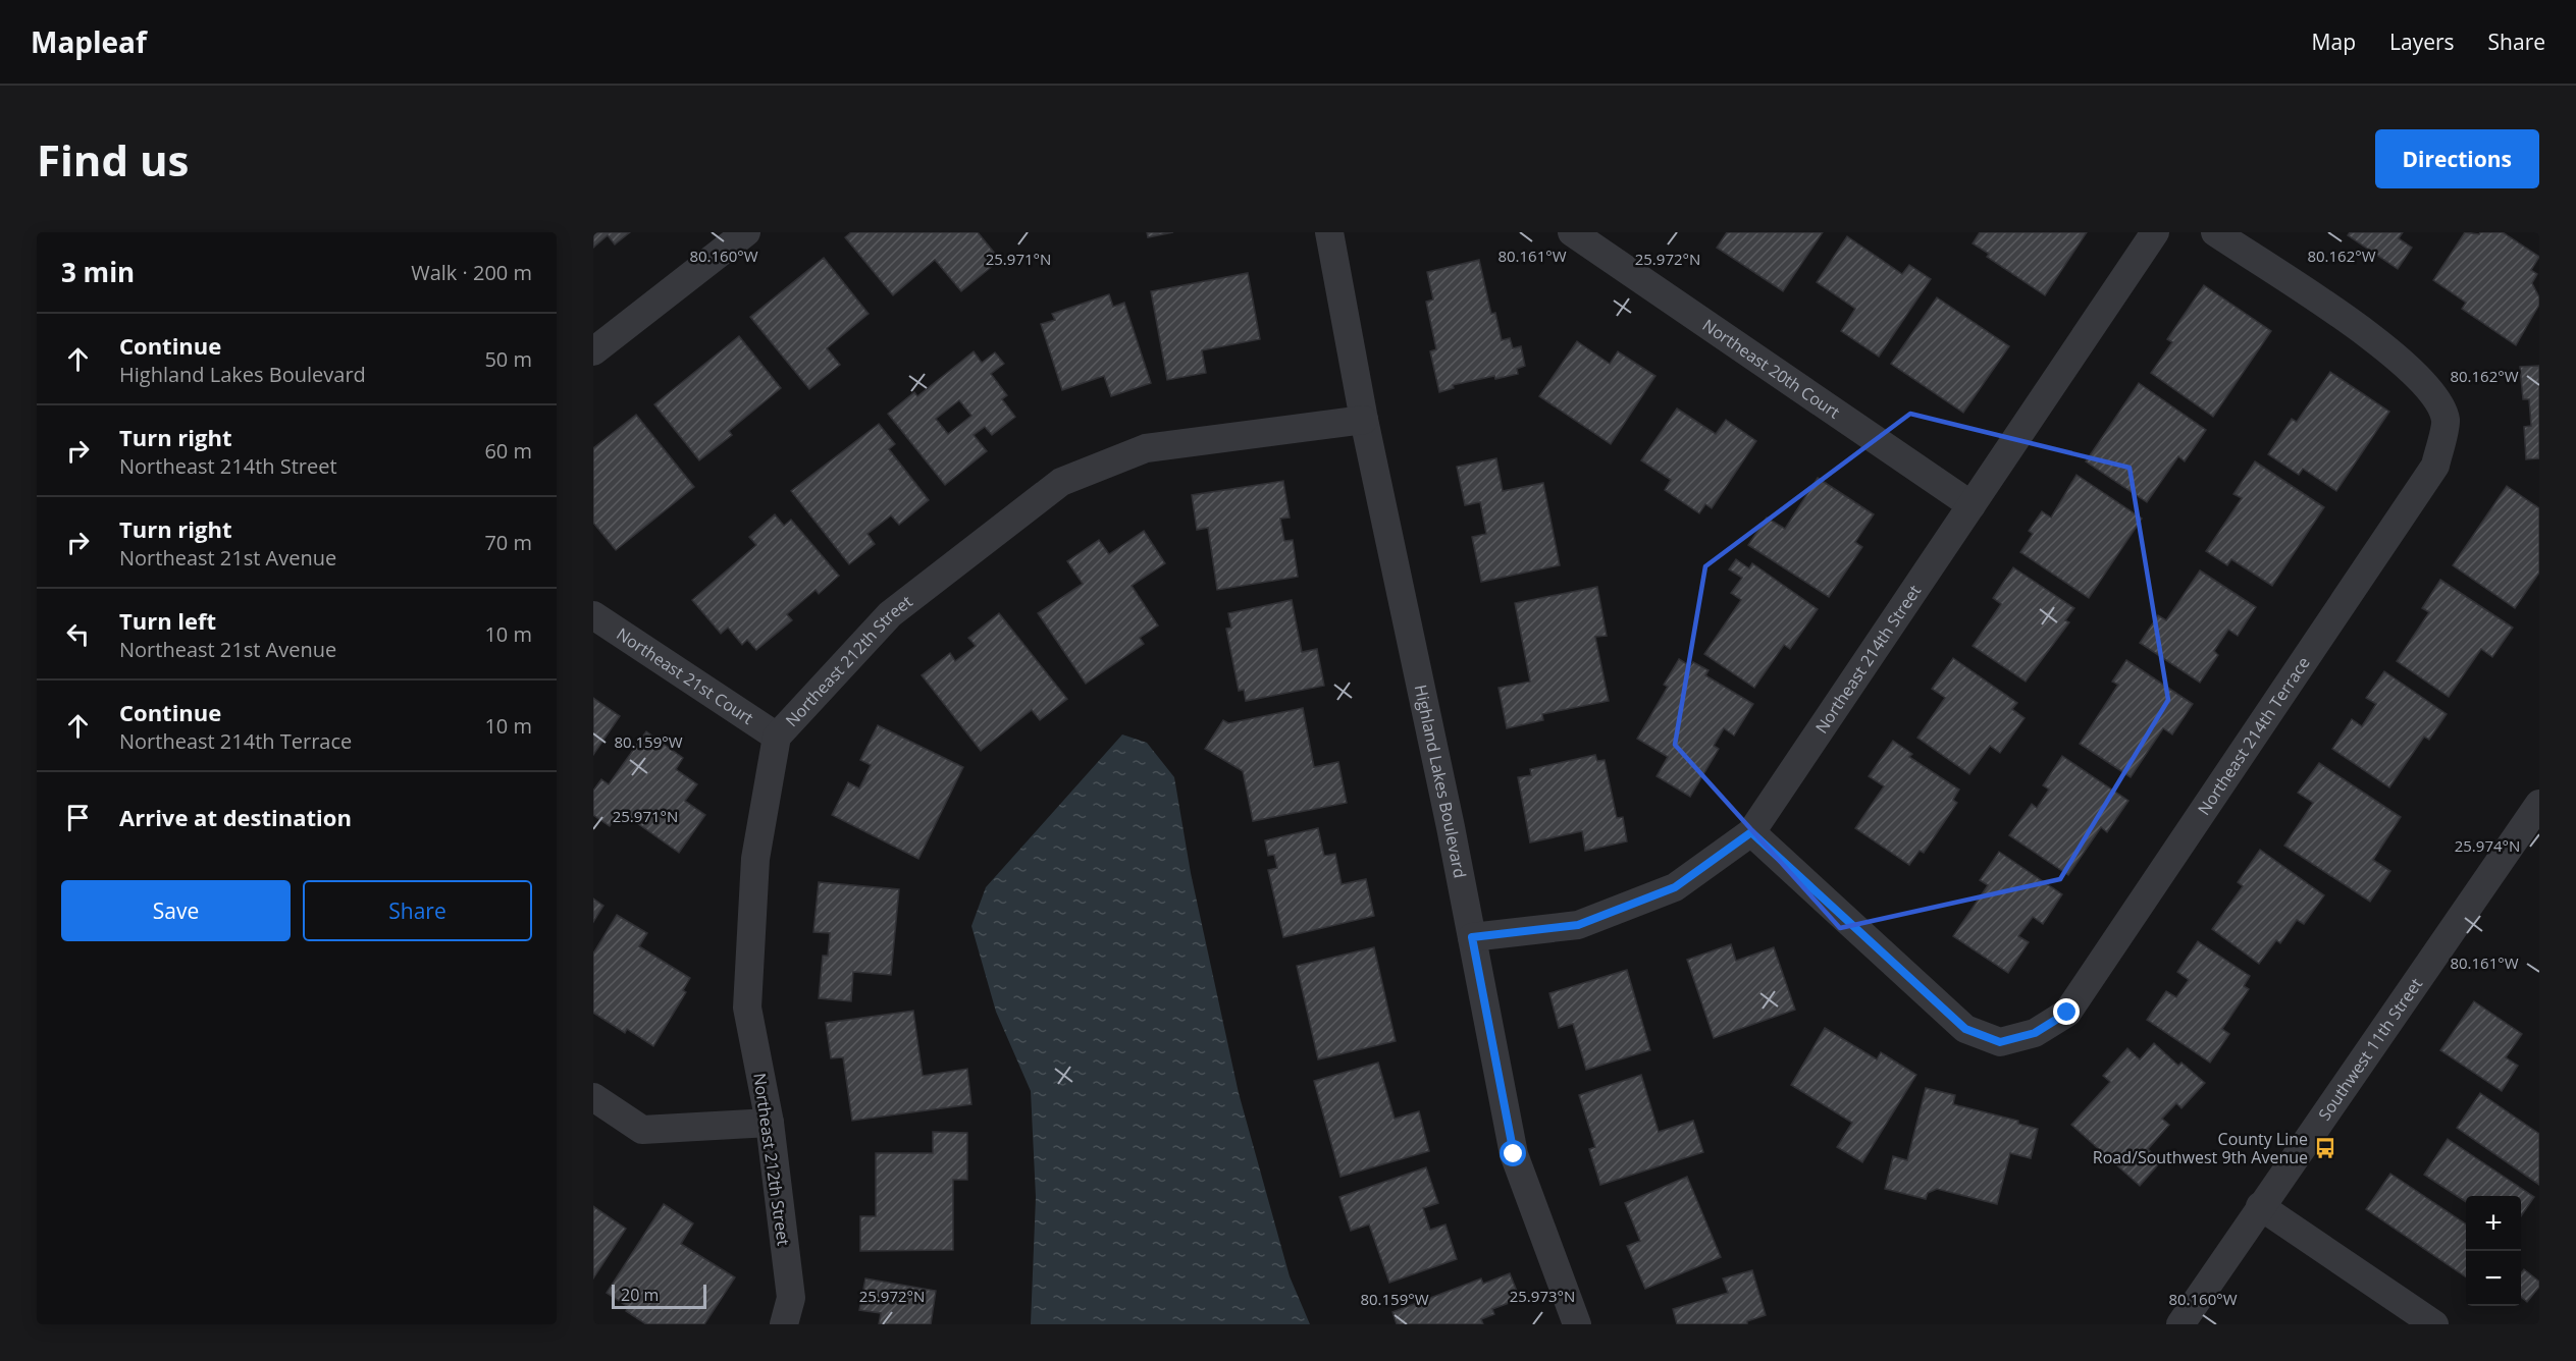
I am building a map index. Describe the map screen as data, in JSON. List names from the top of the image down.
{
  "streets": {
    "street": [
      "Northeast 20th Court",
      "Northeast 214th Street",
      "Northeast 212th Street",
      "Northeast 21st Court",
      "Northeast 214th Terrace",
      "Highland Lakes Boulevard",
      "Southwest 11th Street"
    ]
  },
  "crossings": [
    ["Northeast 20th Court", "Northeast 214th Street"],
    ["Northeast 214th Street", "Northeast 214th Terrace"],
    ["Northeast 214th Street", "Highland Lakes Boulevard"],
    ["Northeast 212th Street", "Northeast 21st Court"],
    ["Northeast 212th Street", "Highland Lakes Boulevard"]
  ],
  "places": {
    "bus stop": ["County Line Road/Southwest 9th Avenue"]
  },
  "scale_bar": "20 m",
  "page": {
    "header": "Mapleaf",
    "nav": ["Map", "Layers", "Share"],
    "buttons": [
      "Directions",
      ["Save", "Share"]
    ],
    "title": "Find us",
    "heading": ["3 min", "Walk · 200 m"],
    "list": [
      ["Continue", "Highland Lakes Boulevard", "50 m"],
      ["Turn right", "Northeast 214th Street", "60 m"],
      ["Turn right", "Northeast 21st Avenue", "70 m"],
      ["Turn left", "Northeast 21st Avenue", "10 m"],
      ["Continue", "Northeast 214th Terrace", "10 m"],
      "Arrive at destination"
    ],
    "map_buttons": ["+", "−"],
    "scale": "20 m"
  },
  "coordinates": [
    "80.162°W",
    "80.161°W",
    "80.160°W",
    "25.971°N",
    "25.972°N",
    "80.159°W",
    "25.974°N",
    "25.973°N"
  ]
}
